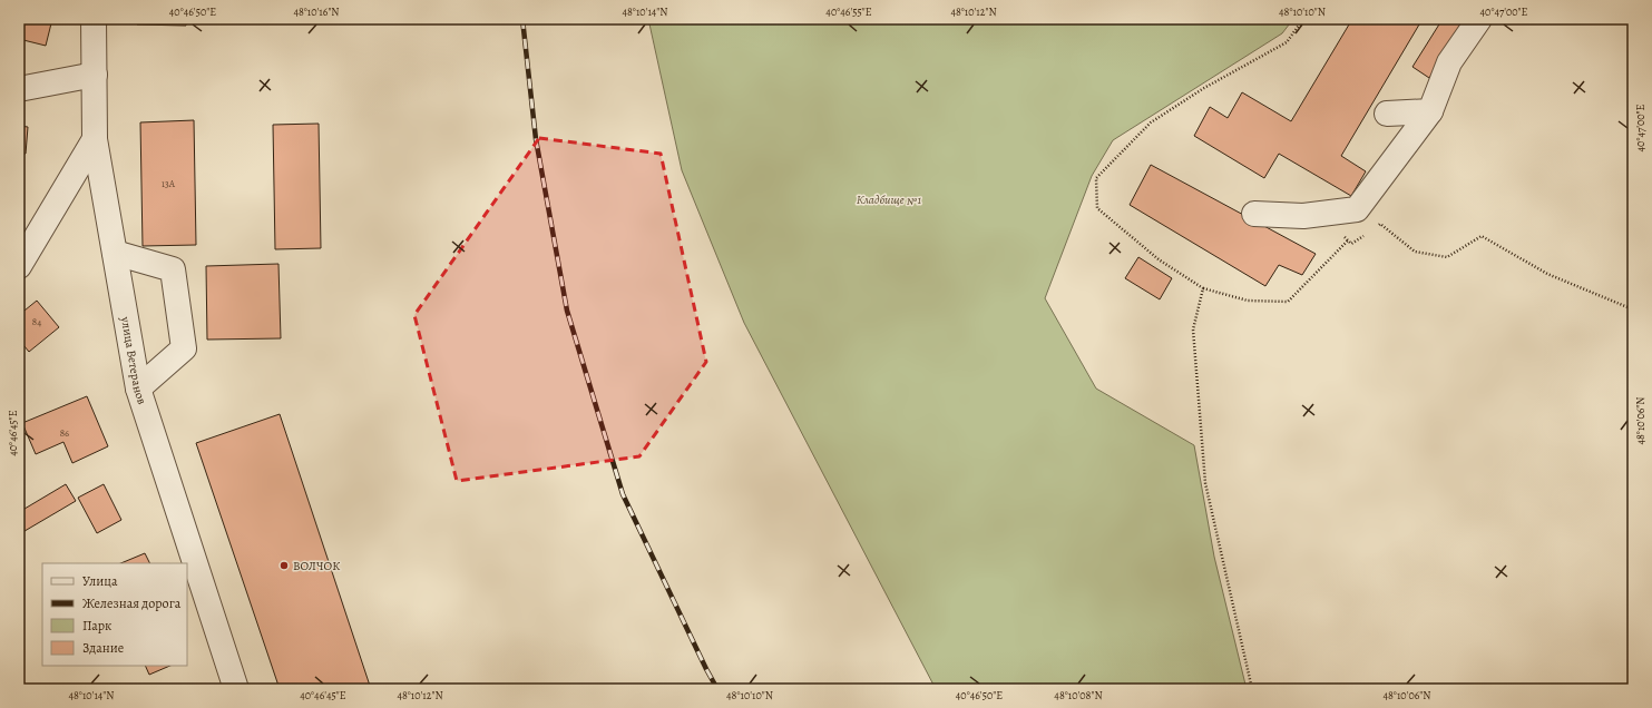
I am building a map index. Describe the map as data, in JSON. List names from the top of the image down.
{
  "streets": {
    "street": ["улица Ветеранов"]
  },
  "parks": ["Кладбище №1"],
  "places": ["ВОЛЧОК"],
  "house_numbers": ["13А", "84", "86"],
  "legend": [
    "Улица",
    "Железная дорога",
    "Парк",
    "Здание"
  ],
  "coordinates": [
    "40°46'50\"E",
    "48°10'16\"N",
    "48°10'14\"N",
    "40°46'55\"E",
    "48°10'12\"N",
    "48°10'10\"N",
    "40°47'00\"E",
    "48°10'06\"N",
    "40°46'45\"E",
    "48°10'08\"N"
  ]
}
